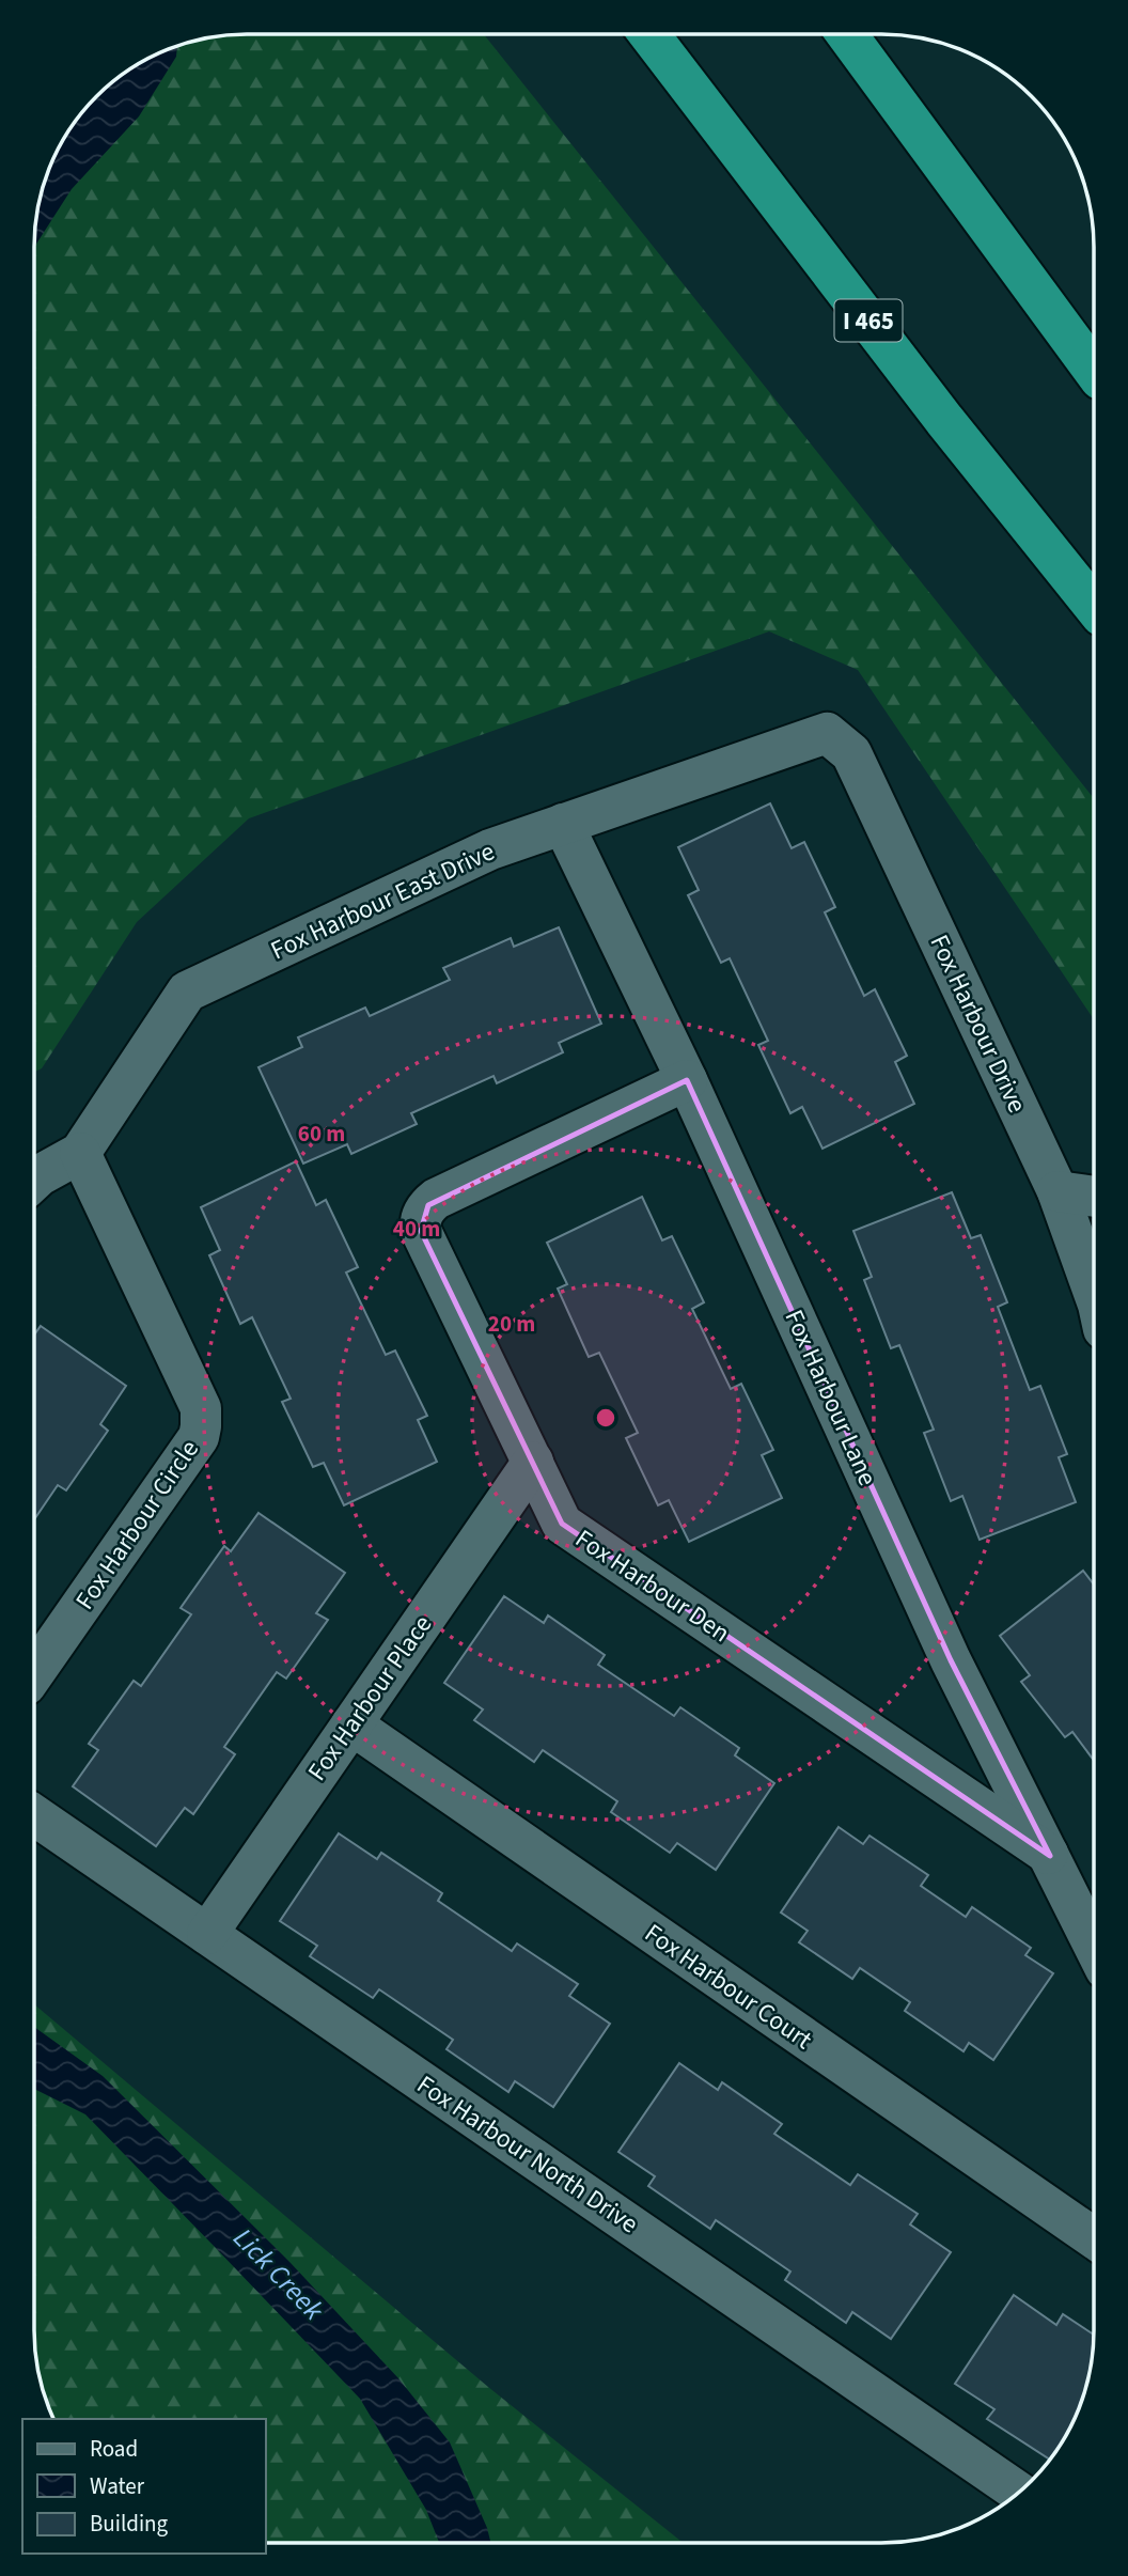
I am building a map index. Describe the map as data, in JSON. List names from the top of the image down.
{
  "streets": {
    "highway": ["I 465"],
    "street": [
      "Fox Harbour East Drive",
      "Fox Harbour Drive",
      "Fox Harbour Lane",
      "Fox Harbour Circle",
      "Fox Harbour Den",
      "Fox Harbour Place",
      "Fox Harbour Court",
      "Fox Harbour North Drive"
    ]
  },
  "crossings": [
    ["Fox Harbour East Drive", "Fox Harbour Drive"],
    ["Fox Harbour East Drive", "Fox Harbour Lane"],
    ["Fox Harbour East Drive", "Fox Harbour Circle"],
    ["Fox Harbour Lane", "Fox Harbour Den"],
    ["Fox Harbour Den", "Fox Harbour Place"],
    ["Fox Harbour Place", "Fox Harbour Court"],
    ["Fox Harbour Place", "Fox Harbour North Drive"]
  ],
  "water": ["Lick Creek"],
  "legend": ["Road", "Water", "Building"],
  "rings": ["60 m", "40 m", "20 m"]
}
